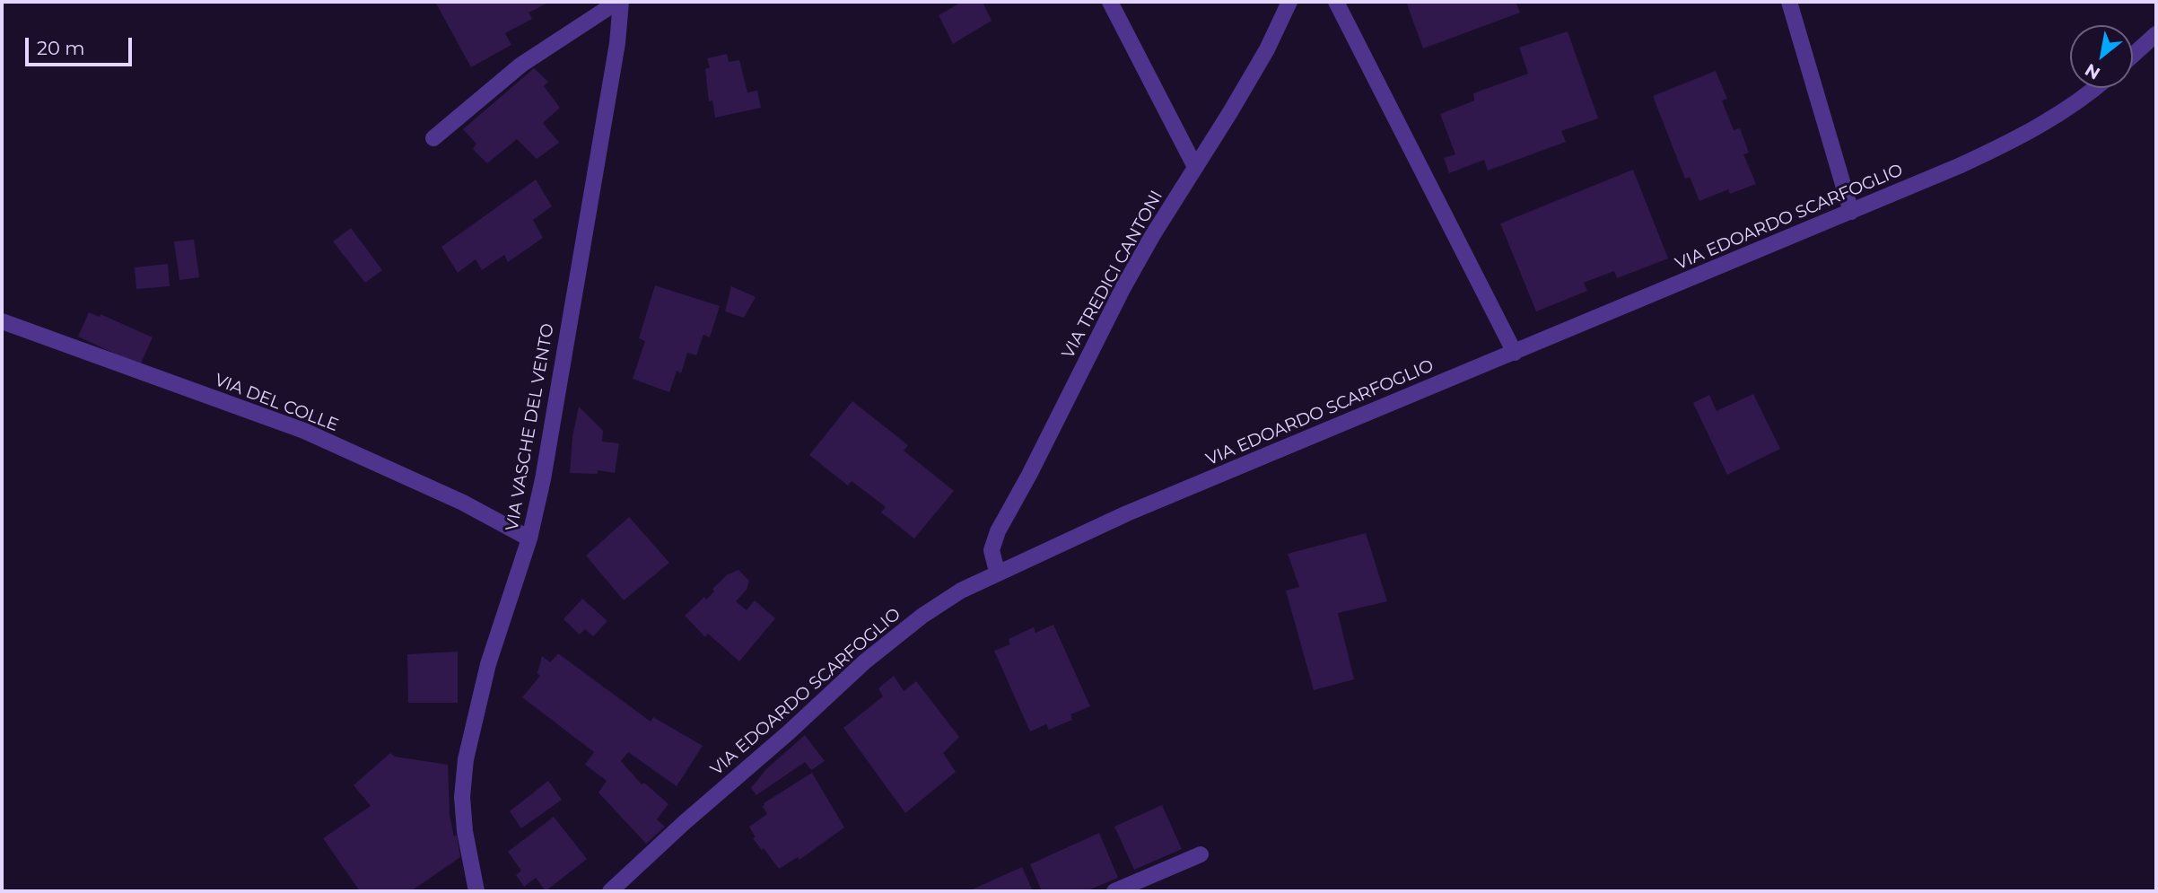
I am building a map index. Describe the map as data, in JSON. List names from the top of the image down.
{
  "streets": {
    "street": [
      "VIA EDOARDO SCARFOGLIO",
      "VIA TREDICI CANTONI",
      "VIA DEL COLLE",
      "VIA VASCHE DEL VENTO"
    ]
  },
  "crossings": [
    ["VIA EDOARDO SCARFOGLIO", "VIA TREDICI CANTONI"],
    ["VIA DEL COLLE", "VIA VASCHE DEL VENTO"]
  ],
  "scale_bar": "20 m",
  "north": "bottom left"
}
